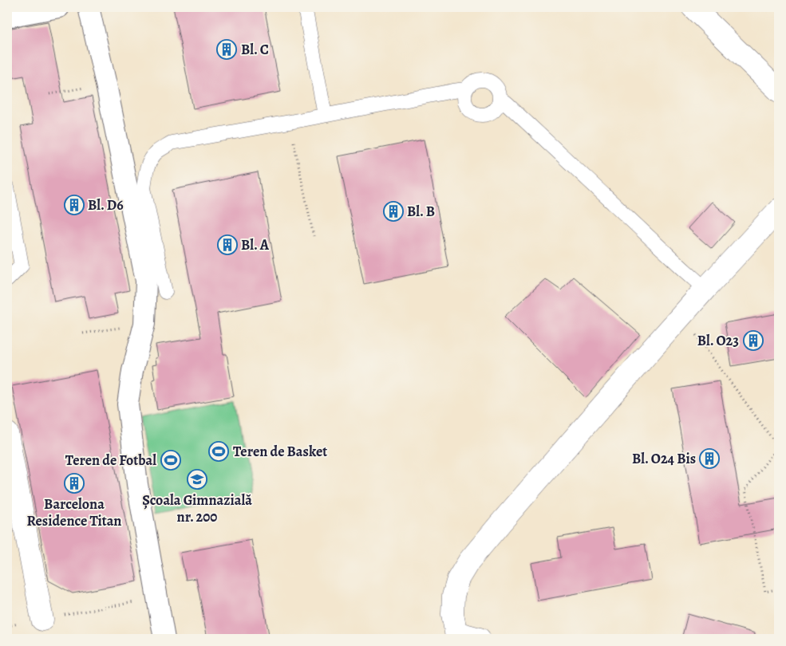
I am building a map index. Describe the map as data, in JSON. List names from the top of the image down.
{
  "places": {
    "building": [
      "Bl. C",
      "Bl. D6",
      "Bl. B",
      "Bl. A",
      "Bl. O23",
      "Bl. O24 Bis",
      "Barcelona Residence Titan"
    ],
    "sports": ["Teren de Basket", "Teren de Fotbal"],
    "school or university": ["Școala Gimnazială nr. 200"]
  }
}
